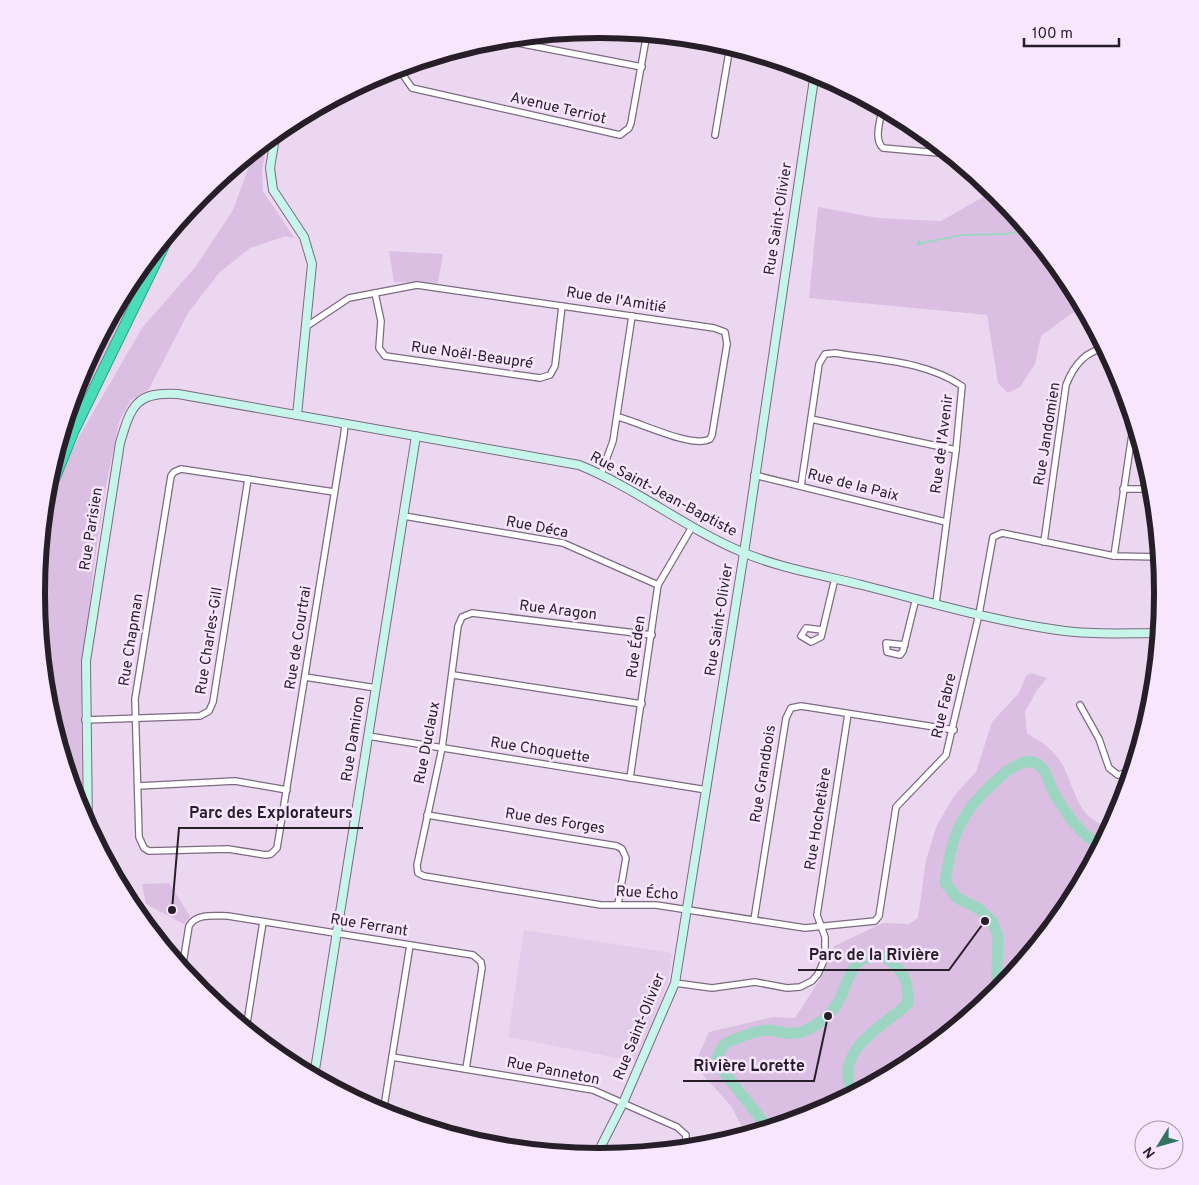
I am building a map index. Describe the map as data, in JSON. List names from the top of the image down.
{
  "streets": {
    "street": [
      "Avenue Terriot",
      "Rue Saint-Olivier",
      "Rue de l'Amitié",
      "Rue Noël-Beaupré",
      "Rue Jandomien",
      "Rue de l'Avenir",
      "Rue de la Paix",
      "Rue Saint-Jean-Baptiste",
      "Rue Déca",
      "Rue Parisien",
      "Rue Aragon",
      "Rue de Courtrai",
      "Rue Chapman",
      "Rue Charles-Gill",
      "Rue Éden",
      "Rue Fabre",
      "Rue Damiron",
      "Rue Duclaux",
      "Rue Choquette",
      "Rue Grandbois",
      "Rue Hochetière",
      "Rue des Forges",
      "Rue Écho",
      "Rue Ferrant",
      "Rue Panneton"
    ]
  },
  "crossings": [
    ["Rue Saint-Olivier", "Rue de la Paix"],
    ["Rue Saint-Olivier", "Rue Saint-Jean-Baptiste"],
    ["Rue Saint-Olivier", "Rue Choquette"],
    ["Rue Saint-Olivier", "Rue Hochetière"],
    ["Rue Saint-Olivier", "Rue Écho"],
    ["Rue Saint-Olivier", "Rue Panneton"],
    ["Rue de l'Amitié", "Rue Noël-Beaupré"],
    ["Rue Jandomien", "Rue Fabre"],
    ["Rue de l'Avenir", "Rue de la Paix"],
    ["Rue de l'Avenir", "Rue Saint-Jean-Baptiste"],
    ["Rue Saint-Jean-Baptiste", "Rue Parisien"],
    ["Rue Saint-Jean-Baptiste", "Rue de Courtrai"],
    ["Rue Saint-Jean-Baptiste", "Rue Éden"],
    ["Rue Saint-Jean-Baptiste", "Rue Fabre"],
    ["Rue Saint-Jean-Baptiste", "Rue Damiron"],
    ["Rue Déca", "Rue Éden"],
    ["Rue Déca", "Rue Damiron"],
    ["Rue Parisien", "Rue Charles-Gill"],
    ["Rue Aragon", "Rue Éden"],
    ["Rue Aragon", "Rue Duclaux"],
    ["Rue de Courtrai", "Rue Chapman"],
    ["Rue Chapman", "Rue Charles-Gill"],
    ["Rue Éden", "Rue Choquette"],
    ["Rue Fabre", "Rue Grandbois"],
    ["Rue Fabre", "Rue Écho"],
    ["Rue Damiron", "Rue Choquette"],
    ["Rue Damiron", "Rue Ferrant"],
    ["Rue Duclaux", "Rue Choquette"],
    ["Rue Duclaux", "Rue des Forges"],
    ["Rue Duclaux", "Rue Écho"],
    ["Rue Grandbois", "Rue Hochetière"],
    ["Rue Grandbois", "Rue Écho"],
    ["Rue Hochetière", "Rue Écho"],
    ["Rue des Forges", "Rue Écho"],
    ["Rue Ferrant", "Rue Panneton"]
  ],
  "places": ["Parc des Explorateurs", "Parc de la Rivière", "Rivière Lorette"],
  "scale_bar": "100 m",
  "north": "bottom left"
}
